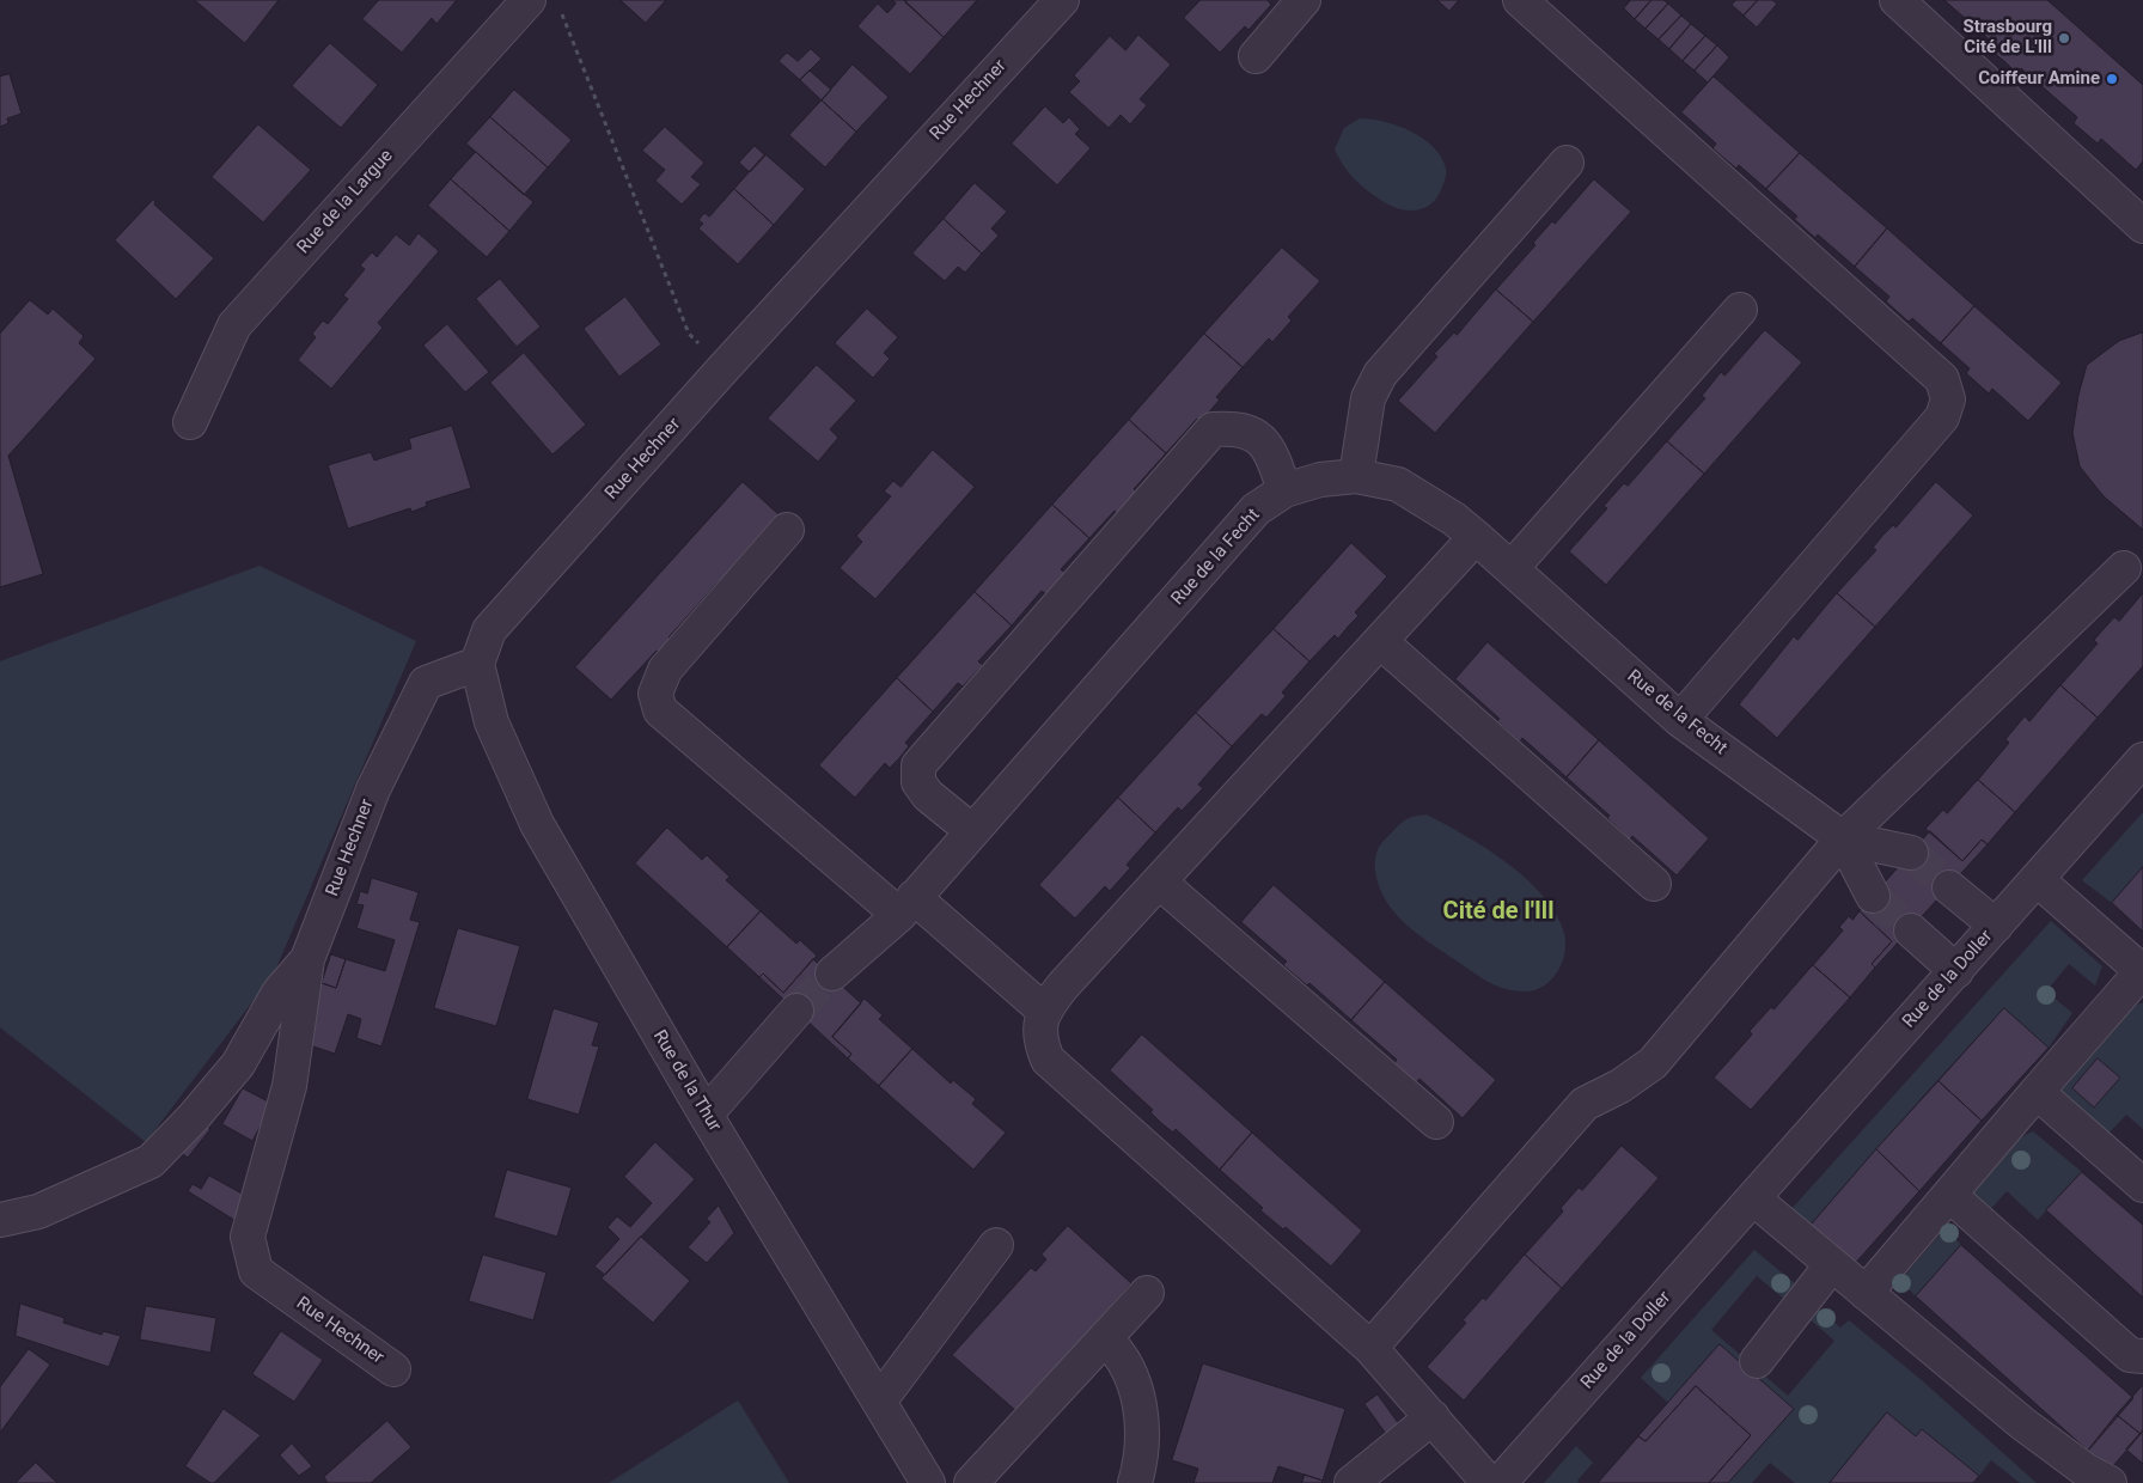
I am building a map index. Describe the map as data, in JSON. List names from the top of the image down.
{
  "streets": {
    "street": [
      "Rue Hechner",
      "Rue de la Largue",
      "Rue de la Fecht",
      "Rue de la Doller",
      "Rue de la Thur"
    ]
  },
  "crossings": [
    ["Rue Hechner", "Rue de la Thur"]
  ],
  "districts": ["Cité de l'Ill"],
  "places": ["Strasbourg Cité de L'Ill", "Coiffeur Amine"]
}
